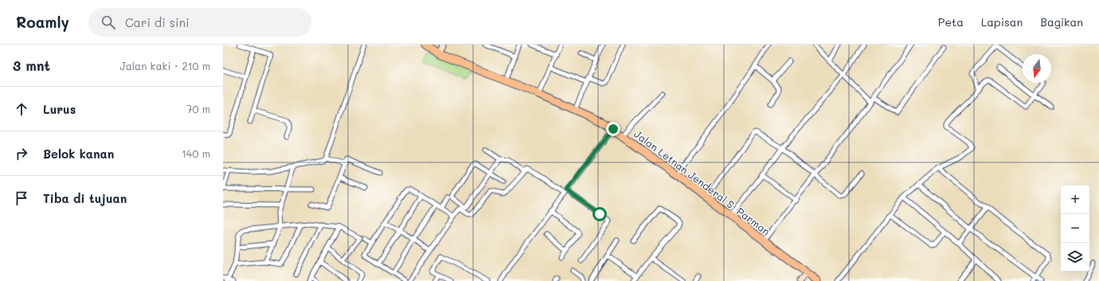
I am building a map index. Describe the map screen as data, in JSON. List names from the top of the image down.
{
  "streets": {
    "highway": ["Jalan Letnan Jenderal S. Parman"]
  },
  "north": "bottom",
  "page": {
    "header": "Roamly",
    "search": "Cari di sini",
    "nav": ["Peta", "Lapisan", "Bagikan"],
    "heading": ["3 mnt", "Jalan kaki · 210 m"],
    "list": [
      ["Lurus", "70 m"],
      ["Belok kanan", "140 m"],
      "Tiba di tujuan"
    ],
    "map_buttons": ["+", "−"]
  }
}
